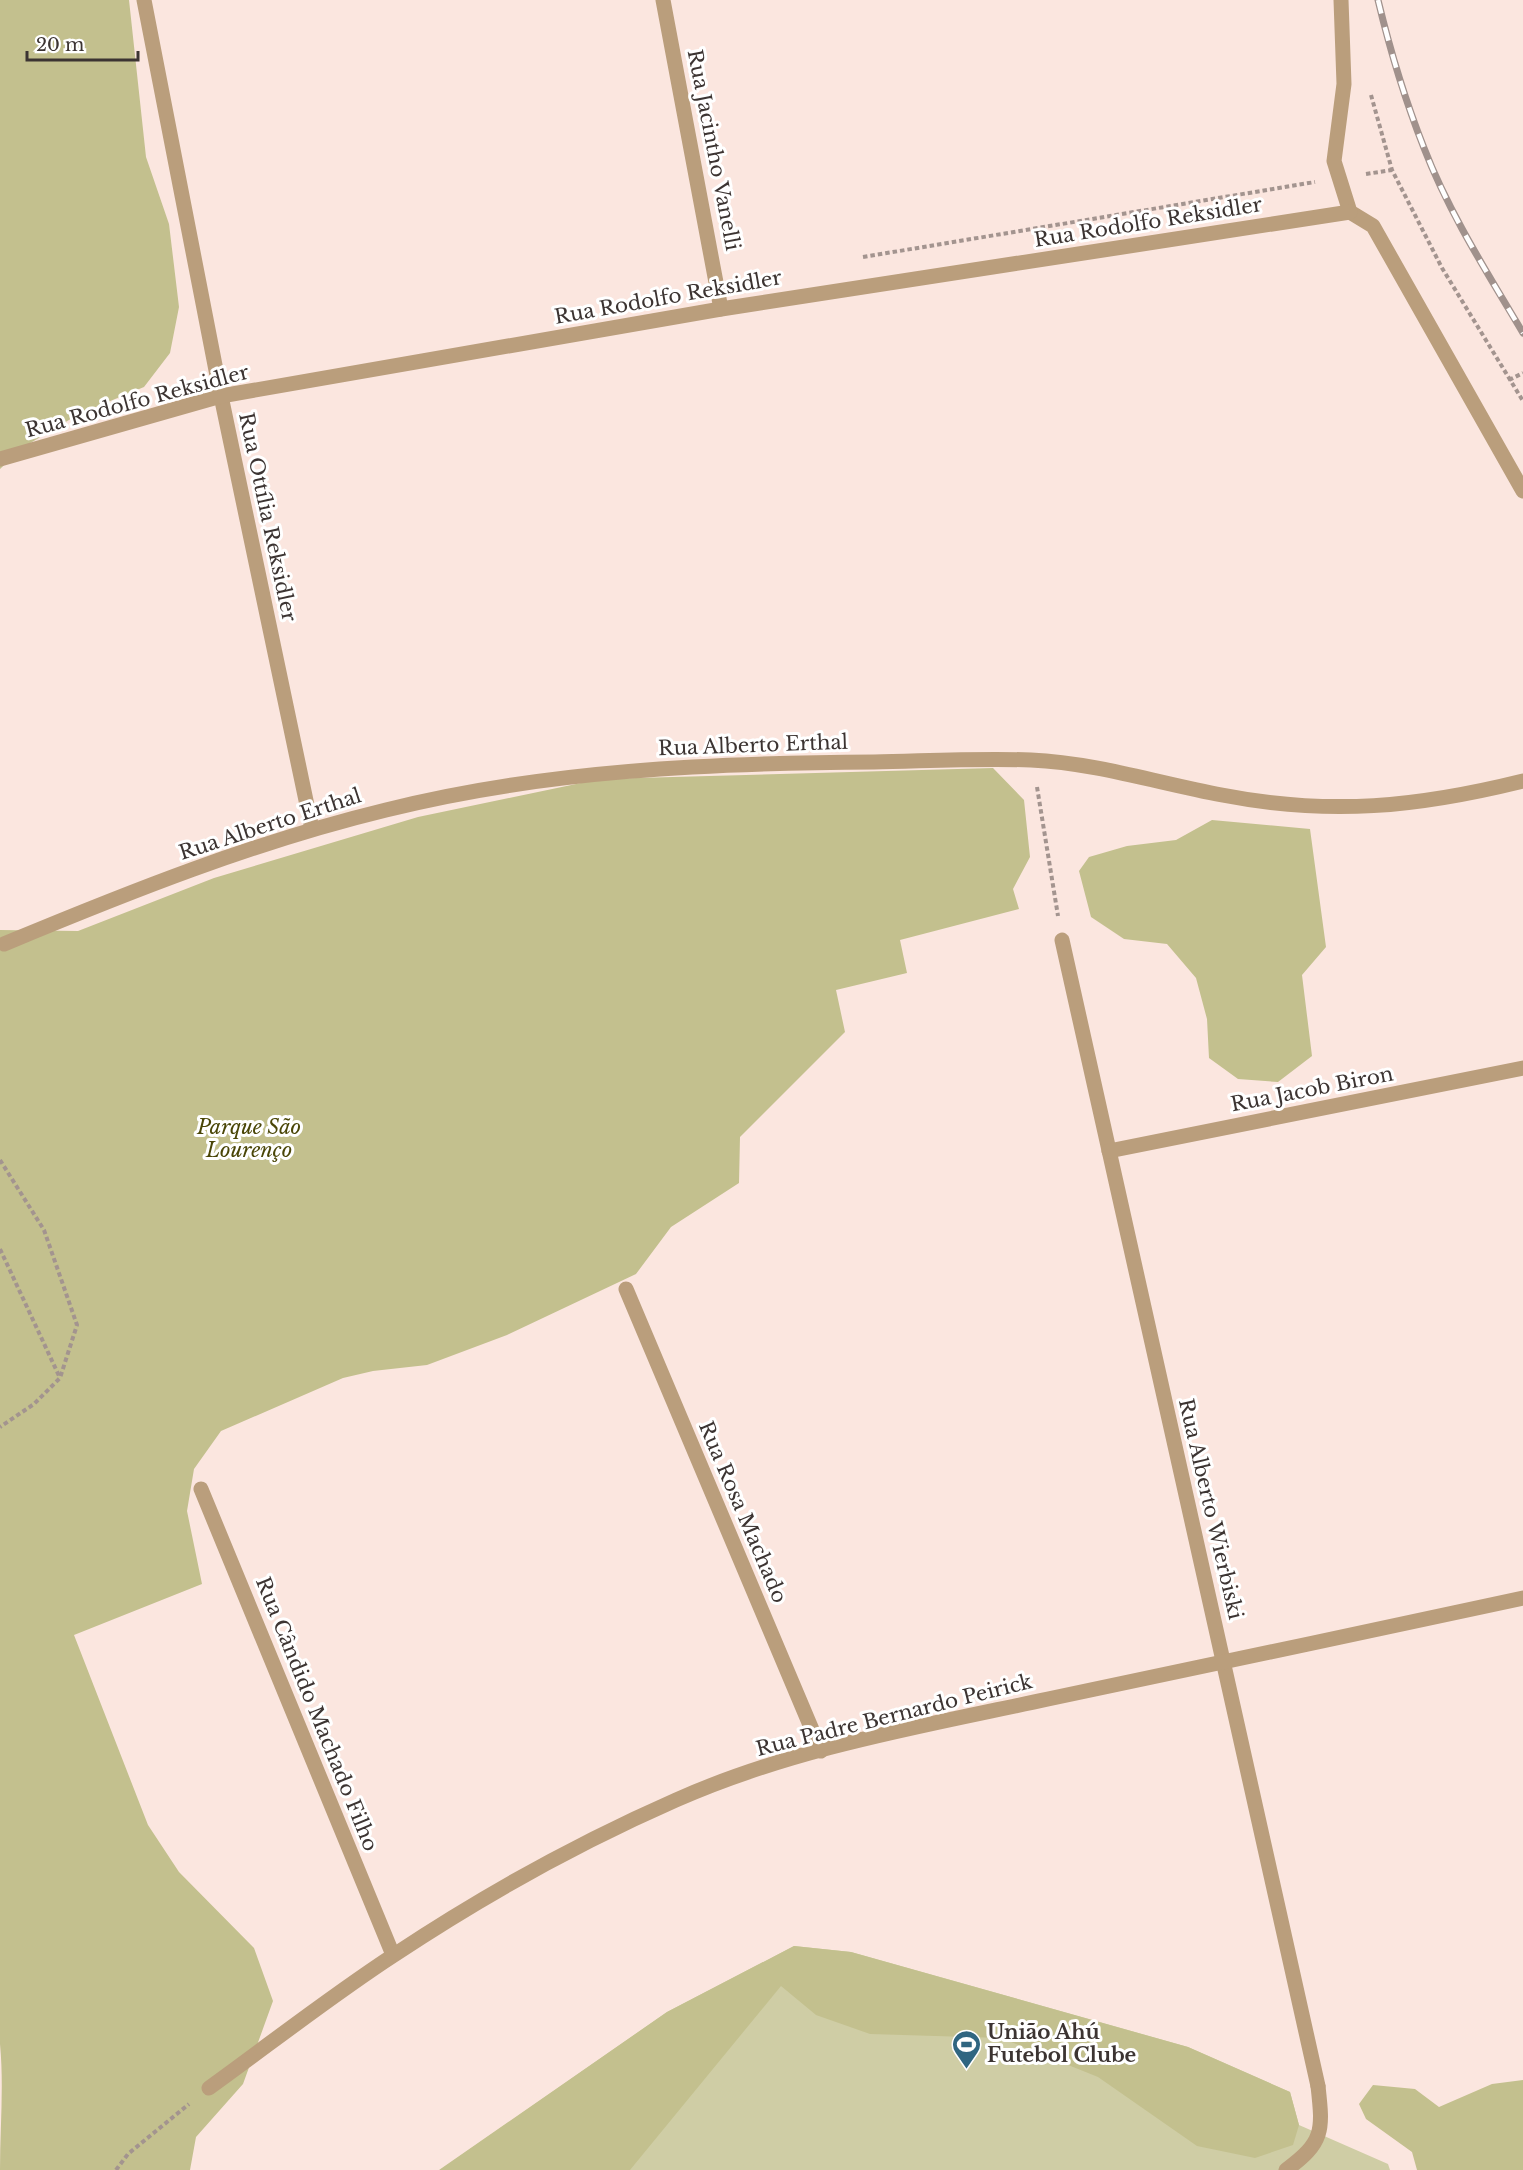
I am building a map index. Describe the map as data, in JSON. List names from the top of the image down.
{
  "streets": {
    "street": [
      "Rua Jacintho Vanelli",
      "Rua Rodolfo Reksidler",
      "Rua Ottília Reksidler",
      "Rua Alberto Erthal",
      "Rua Jacob Biron",
      "Rua Alberto Wierbiski",
      "Rua Rosa Machado",
      "Rua Cândido Machado Filho",
      "Rua Padre Bernardo Peirick"
    ]
  },
  "crossings": [
    ["Rua Jacintho Vanelli", "Rua Rodolfo Reksidler"],
    ["Rua Rodolfo Reksidler", "Rua Ottília Reksidler"],
    ["Rua Ottília Reksidler", "Rua Alberto Erthal"],
    ["Rua Jacob Biron", "Rua Alberto Wierbiski"],
    ["Rua Alberto Wierbiski", "Rua Padre Bernardo Peirick"],
    ["Rua Rosa Machado", "Rua Padre Bernardo Peirick"],
    ["Rua Cândido Machado Filho", "Rua Padre Bernardo Peirick"]
  ],
  "parks": ["Parque São Lourenço"],
  "places": {
    "sports": ["União Ahú Futebol Clube"]
  },
  "scale_bar": "20 m"
}
